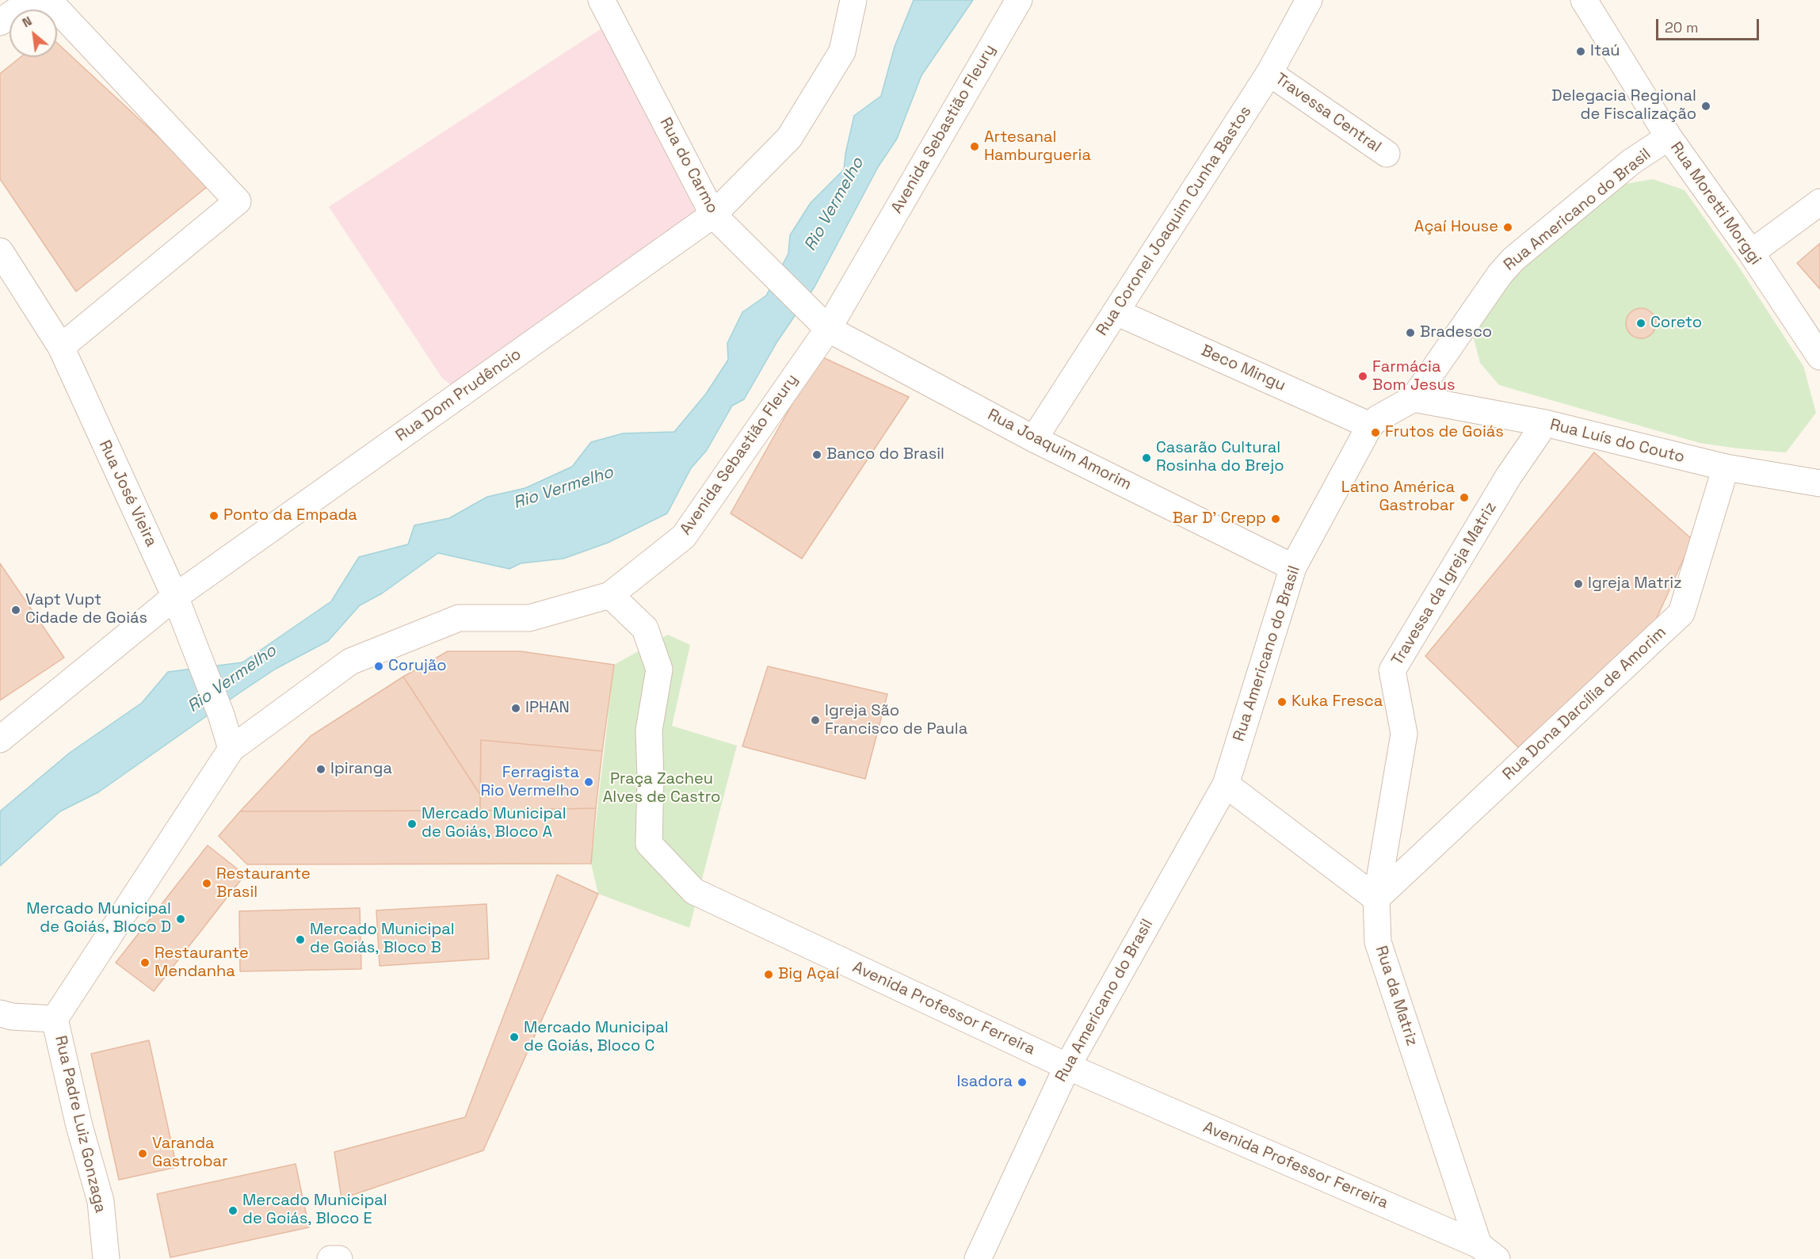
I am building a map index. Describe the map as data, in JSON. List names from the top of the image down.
{
  "streets": {
    "street": [
      "Travessa Central",
      "Avenida Sebastião Fleury",
      "Rua do Carmo",
      "Rua Moretti Morggi",
      "Rua Americano do Brasil",
      "Rua Coronel Joaquim Cunha Bastos",
      "Beco Mingu",
      "Rua Dom Prudêncio",
      "Rua Luís do Couto",
      "Rua Joaquim Amorim",
      "Rua José Vieira",
      "Travessa da Igreja Matriz",
      "Rua Dona Darcília de Amorim",
      "Rua da Matriz",
      "Avenida Professor Ferreira",
      "Rua Padre Luiz Gonzaga"
    ]
  },
  "crossings": [
    ["Travessa Central", "Rua Coronel Joaquim Cunha Bastos"],
    ["Avenida Sebastião Fleury", "Rua do Carmo"],
    ["Avenida Sebastião Fleury", "Rua Joaquim Amorim"],
    ["Avenida Sebastião Fleury", "Rua José Vieira"],
    ["Avenida Sebastião Fleury", "Avenida Professor Ferreira"],
    ["Avenida Sebastião Fleury", "Rua Padre Luiz Gonzaga"],
    ["Rua do Carmo", "Rua Dom Prudêncio"],
    ["Rua do Carmo", "Rua Joaquim Amorim"],
    ["Rua Moretti Morggi", "Rua Americano do Brasil"],
    ["Rua Americano do Brasil", "Beco Mingu"],
    ["Rua Americano do Brasil", "Rua Luís do Couto"],
    ["Rua Americano do Brasil", "Rua Joaquim Amorim"],
    ["Rua Americano do Brasil", "Avenida Professor Ferreira"],
    ["Rua Coronel Joaquim Cunha Bastos", "Beco Mingu"],
    ["Rua Coronel Joaquim Cunha Bastos", "Rua Joaquim Amorim"],
    ["Rua Dom Prudêncio", "Rua José Vieira"],
    ["Rua Luís do Couto", "Travessa da Igreja Matriz"],
    ["Rua Luís do Couto", "Rua Dona Darcília de Amorim"],
    ["Travessa da Igreja Matriz", "Rua Dona Darcília de Amorim"],
    ["Travessa da Igreja Matriz", "Rua da Matriz"],
    ["Rua Dona Darcília de Amorim", "Rua da Matriz"],
    ["Rua da Matriz", "Avenida Professor Ferreira"]
  ],
  "water": ["Rio Vermelho"],
  "parks": ["Praça Zacheu Alves de Castro"],
  "places": [
    "Itaú",
    "Delegacia Regional de Fiscalização",
    "Artesanal Hamburgueria",
    "Açaí House",
    "Coreto",
    "Bradesco",
    "Farmácia Bom Jesus",
    "Frutos de Goiás",
    "Banco do Brasil",
    "Casarão Cultural Rosinha do Brejo",
    "Latino América Gastrobar",
    "Ponto da Empada",
    "Bar D' Crepp",
    "Igreja Matriz",
    "Vapt Vupt Cidade de Goiás",
    "Corujão",
    "Kuka Fresca",
    "IPHAN",
    "Igreja São Francisco de Paula",
    "Ipiranga",
    "Ferragista Rio Vermelho",
    "Mercado Municipal de Goiás, Bloco A",
    "Restaurante Brasil",
    "Mercado Municipal de Goiás, Bloco D",
    "Mercado Municipal de Goiás, Bloco B",
    "Restaurante Mendanha",
    "Big Açaí",
    "Mercado Municipal de Goiás, Bloco C",
    "Isadora",
    "Varanda Gastrobar",
    "Mercado Municipal de Goiás, Bloco E"
  ],
  "scale_bar": "20 m",
  "north": "top left"
}
